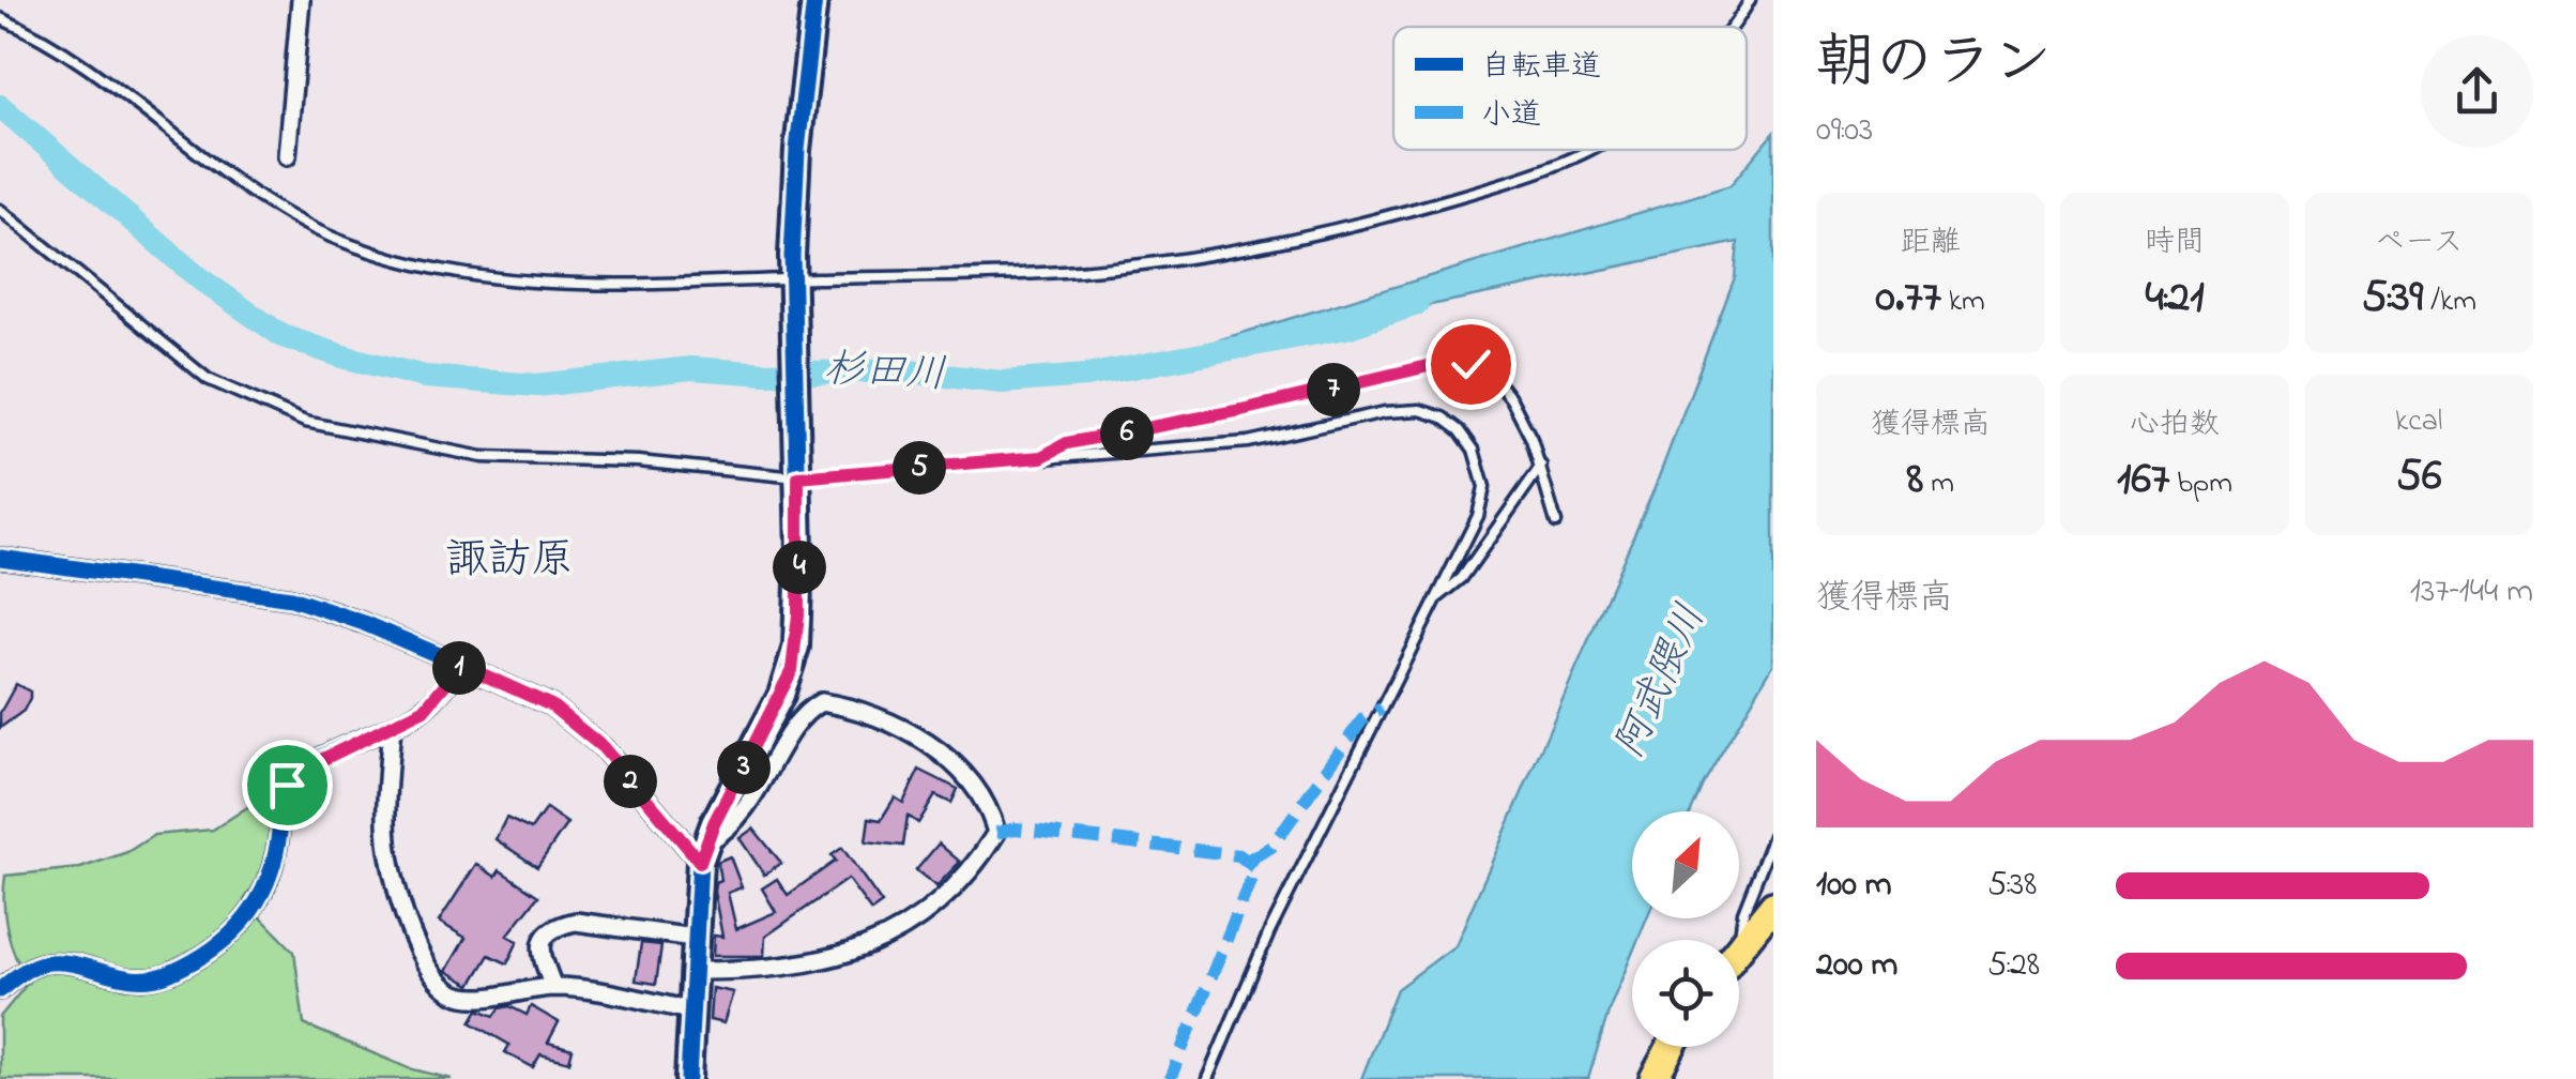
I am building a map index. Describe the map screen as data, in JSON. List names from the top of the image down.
{
  "districts": ["諏訪原"],
  "water": ["杉田川", "阿武隈川"],
  "legend": ["自転車道", "小道"],
  "north": "top right",
  "page": {
    "heading": ["朝のラン", "09:03"],
    "stats": [
      ["距離", "0.77 km"],
      ["時間", "4:21"],
      ["ペース", "5:39 /km"],
      ["獲得標高", "8 m"],
      ["心拍数", "167 bpm"],
      ["kcal", "56"]
    ],
    "pins": [
      "7",
      "6",
      "5",
      "4",
      "1",
      "3",
      "2"
    ],
    "chart": ["獲得標高", "137–144 m"],
    "list": [
      {
        "name": "100 m",
        "note": "5:38"
      },
      {
        "name": "200 m",
        "note": "5:28"
      }
    ]
  }
}
